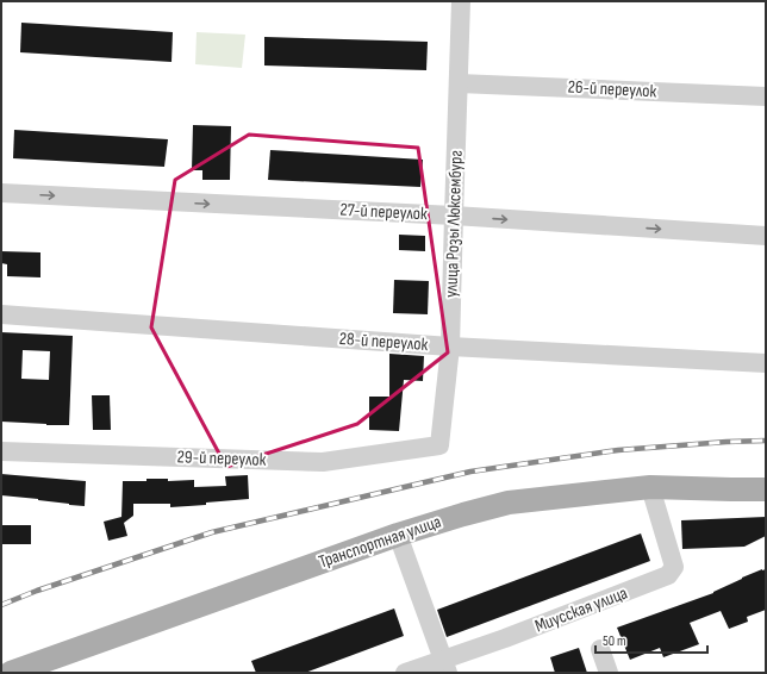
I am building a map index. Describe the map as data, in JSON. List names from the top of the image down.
{
  "streets": {
    "main road": ["Транспортная улица"],
    "street": [
      "26-й переулок",
      "27-й переулок",
      "улица Розы Люксембург",
      "28-й переулок",
      "29-й переулок",
      "Миусская улица"
    ]
  },
  "crossings": [
    ["26-й переулок", "улица Розы Люксембург"],
    ["27-й переулок", "улица Розы Люксембург"],
    ["улица Розы Люксембург", "28-й переулок"],
    ["улица Розы Люксембург", "29-й переулок"],
    ["Транспортная улица", "Миусская улица"]
  ],
  "one_way": ["27-й переулок"],
  "scale_bar": "50 m"
}
